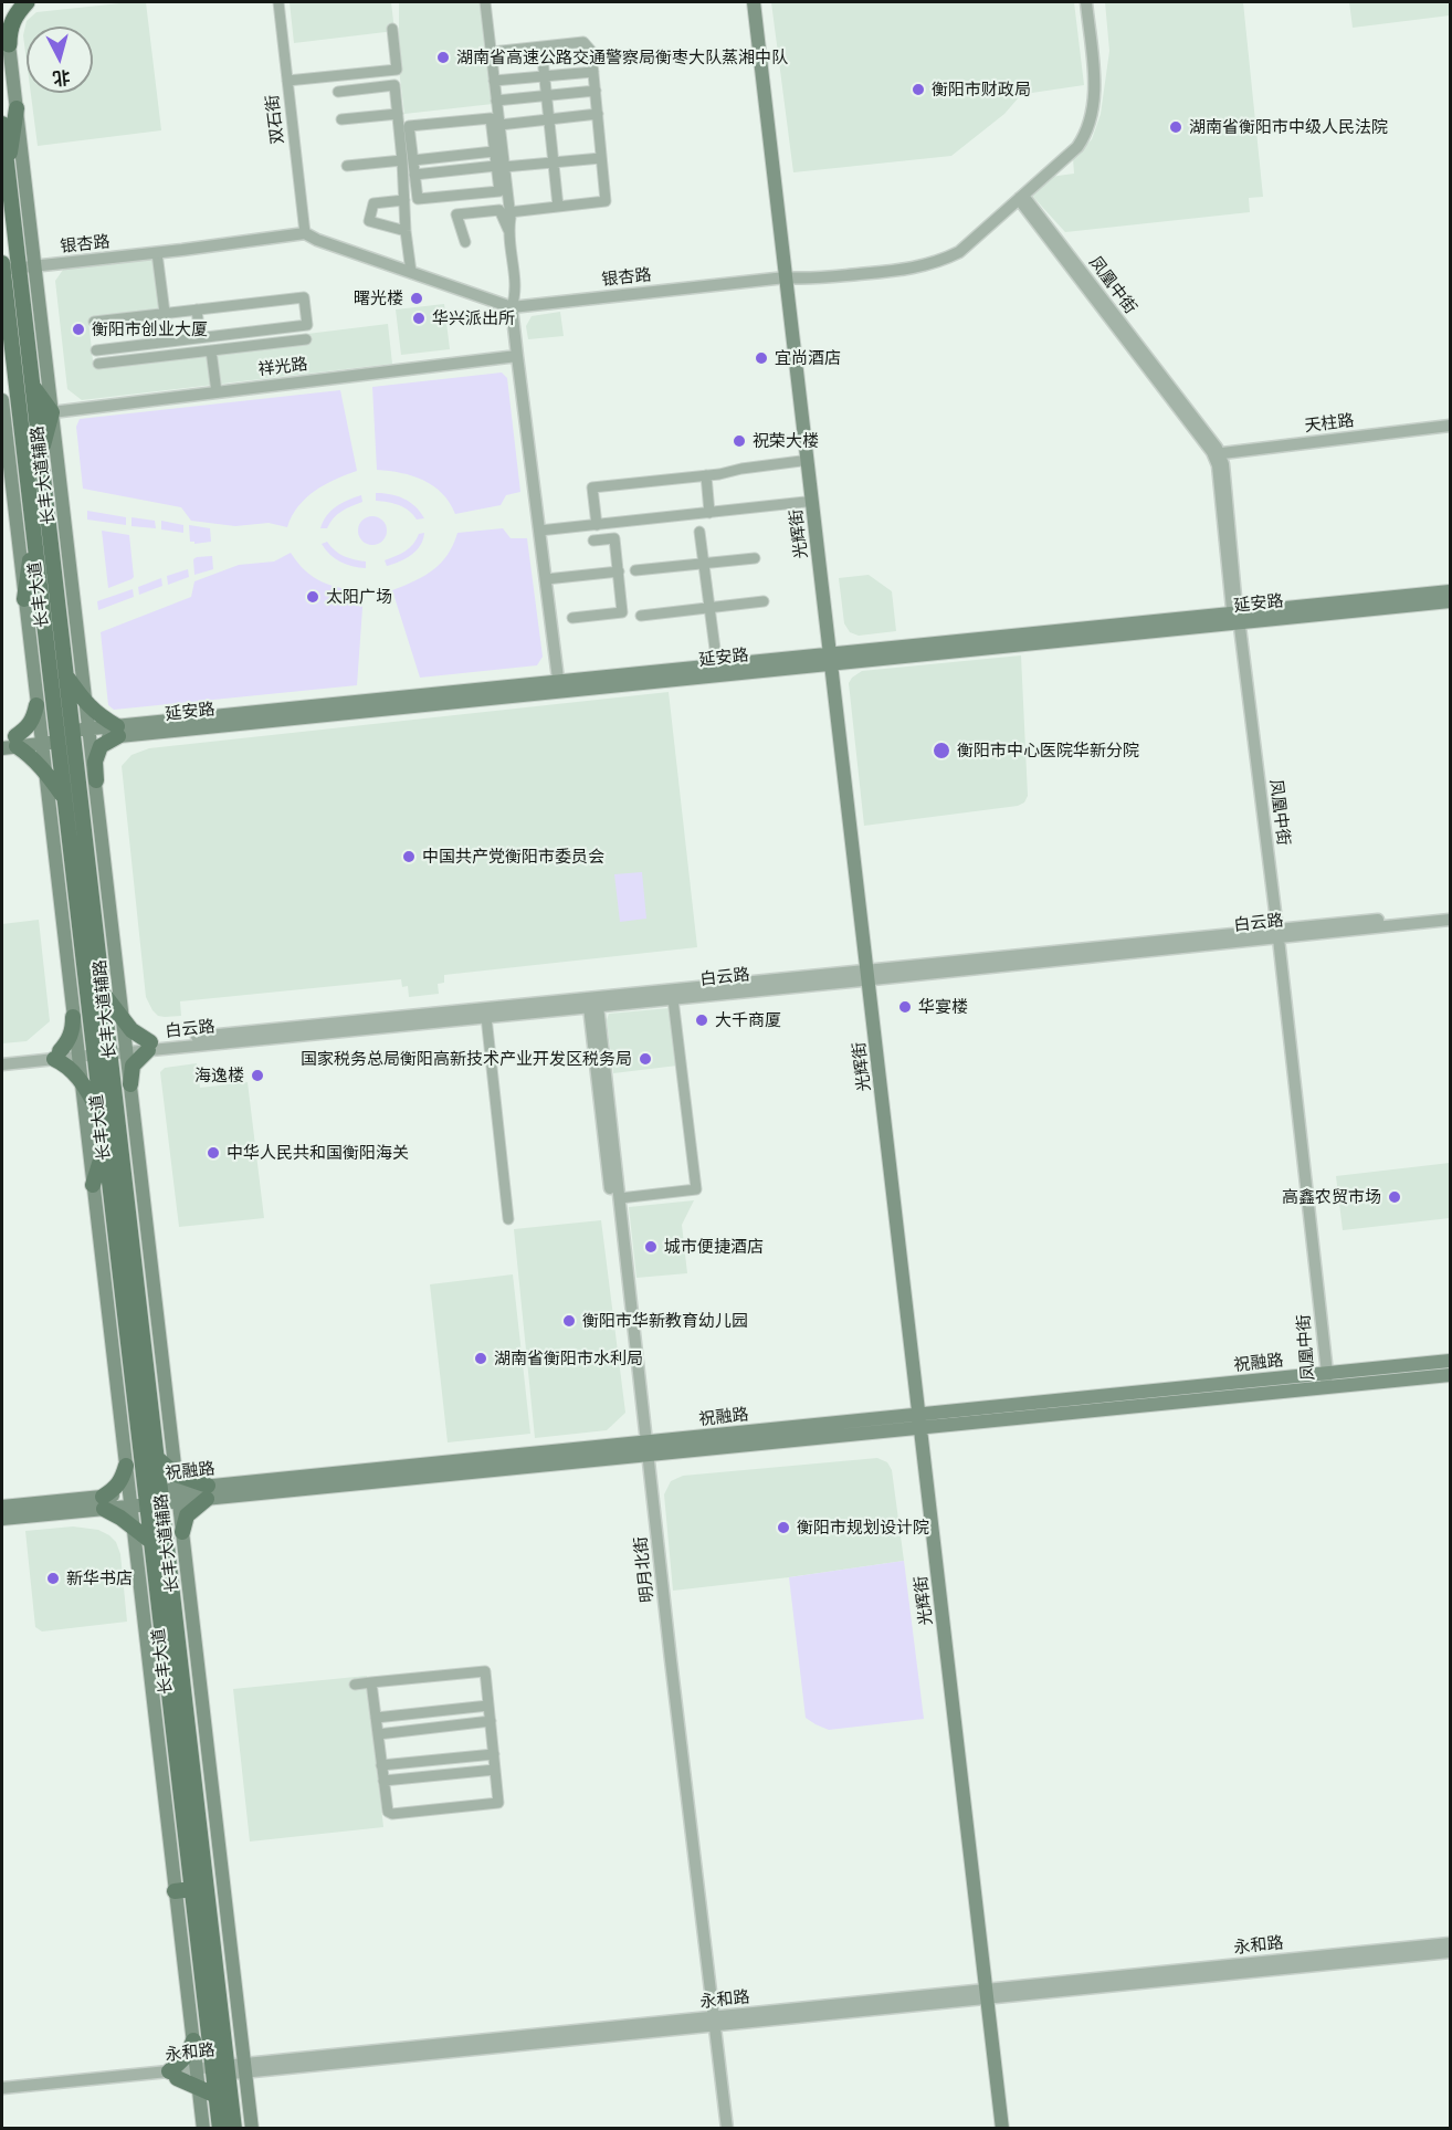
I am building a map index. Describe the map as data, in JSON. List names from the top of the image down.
{
  "streets": {
    "main road": [
      "长丰大道辅路",
      "光辉街",
      "长丰大道",
      "延安路",
      "祝融路"
    ],
    "street": [
      "双石街",
      "银杏路",
      "凤凰中街",
      "祥光路",
      "天柱路",
      "白云路",
      "明月北街",
      "永和路"
    ]
  },
  "crossings": [
    ["双石街", "银杏路"],
    ["银杏路", "凤凰中街"],
    ["银杏路", "长丰大道辅路"],
    ["银杏路", "光辉街"],
    ["银杏路", "长丰大道"],
    ["凤凰中街", "天柱路"],
    ["凤凰中街", "延安路"],
    ["凤凰中街", "白云路"],
    ["凤凰中街", "祝融路"],
    ["祥光路", "长丰大道辅路"],
    ["长丰大道辅路", "长丰大道"],
    ["长丰大道辅路", "延安路"],
    ["长丰大道辅路", "白云路"],
    ["长丰大道辅路", "祝融路"],
    ["长丰大道辅路", "永和路"],
    ["光辉街", "延安路"],
    ["光辉街", "白云路"],
    ["光辉街", "祝融路"],
    ["光辉街", "永和路"],
    ["长丰大道", "延安路"],
    ["长丰大道", "白云路"],
    ["长丰大道", "祝融路"],
    ["长丰大道", "永和路"],
    ["白云路", "明月北街"],
    ["祝融路", "明月北街"],
    ["明月北街", "永和路"]
  ],
  "places": [
    "湖南省高速公路交通警察局衡枣大队蒸湘中队",
    "衡阳市财政局",
    "湖南省衡阳市中级人民法院",
    "曙光楼",
    "华兴派出所",
    "衡阳市创业大厦",
    "宜尚酒店",
    "祝荣大楼",
    "太阳广场",
    "衡阳市中心医院华新分院",
    "中国共产党衡阳市委员会",
    "华宴楼",
    "大千商厦",
    "国家税务总局衡阳高新技术产业开发区税务局",
    "海逸楼",
    "中华人民共和国衡阳海关",
    "高鑫农贸市场",
    "城市便捷酒店",
    "衡阳市华新教育幼儿园",
    "湖南省衡阳市水利局",
    "衡阳市规划设计院",
    "新华书店"
  ],
  "north": "bottom"
}
